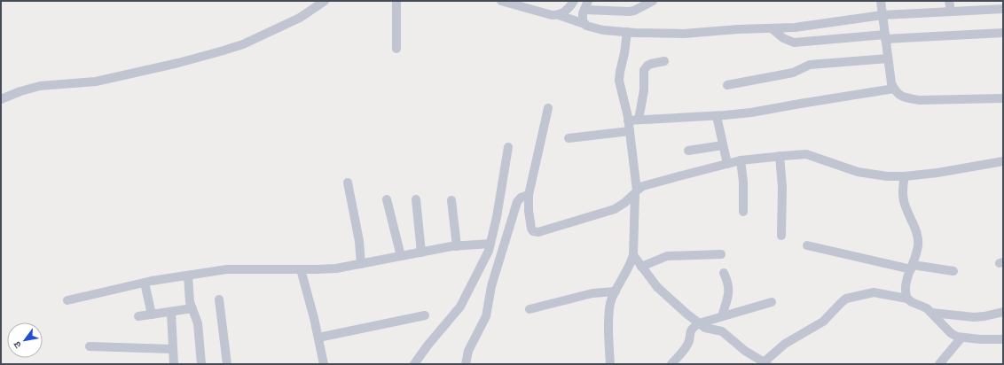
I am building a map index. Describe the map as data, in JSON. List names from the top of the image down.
{
  "north": "bottom left"
}
